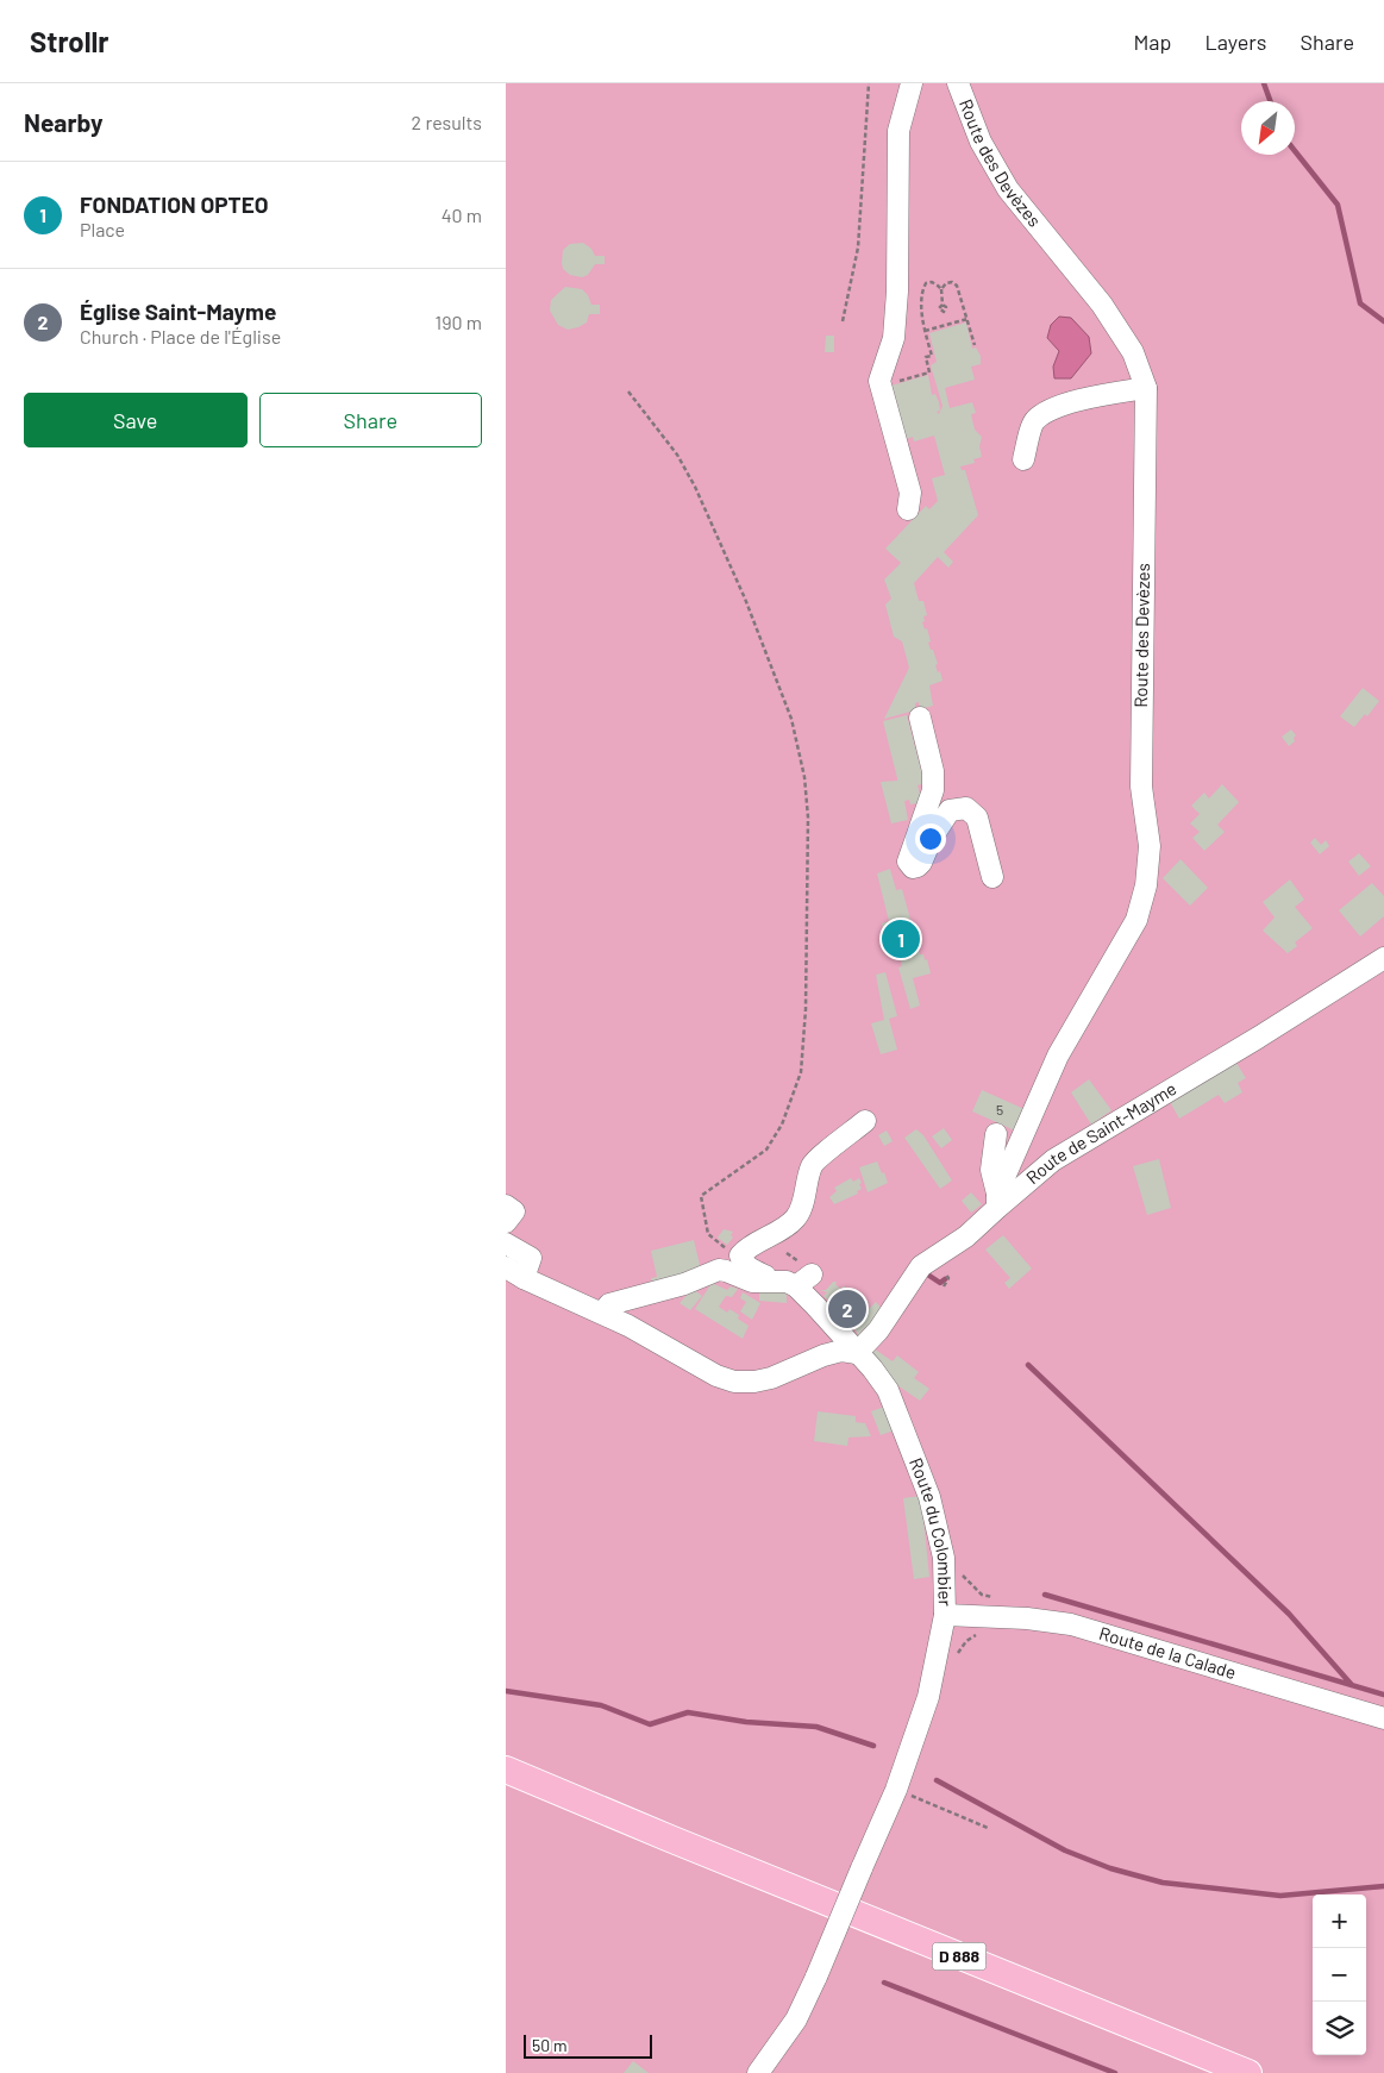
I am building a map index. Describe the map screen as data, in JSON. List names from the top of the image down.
{
  "streets": {
    "main road": ["D 888"],
    "street": [
      "Route des Devèzes",
      "Route de Saint-Mayme",
      "Route du Colombier",
      "Route de la Calade"
    ]
  },
  "crossings": [
    ["Route des Devèzes", "Route de Saint-Mayme"],
    ["Route de Saint-Mayme", "Route du Colombier"],
    ["Route du Colombier", "Route de la Calade"]
  ],
  "house_numbers": ["5"],
  "scale_bar": "50 m",
  "north": "bottom left",
  "page": {
    "header": "Strollr",
    "nav": ["Map", "Layers", "Share"],
    "heading": ["Nearby", "2 results"],
    "list": [
      {
        "mark": "1",
        "name": "FONDATION OPTEO",
        "note": "Place",
        "value": "40 m"
      },
      {
        "mark": "2",
        "name": "Église Saint-Mayme",
        "note": "Church · Place de l'Église",
        "value": "190 m"
      }
    ],
    "buttons": ["Save", "Share"],
    "pins": ["1", "2"],
    "map_buttons": ["+", "−"],
    "scale": "50 m"
  }
}
